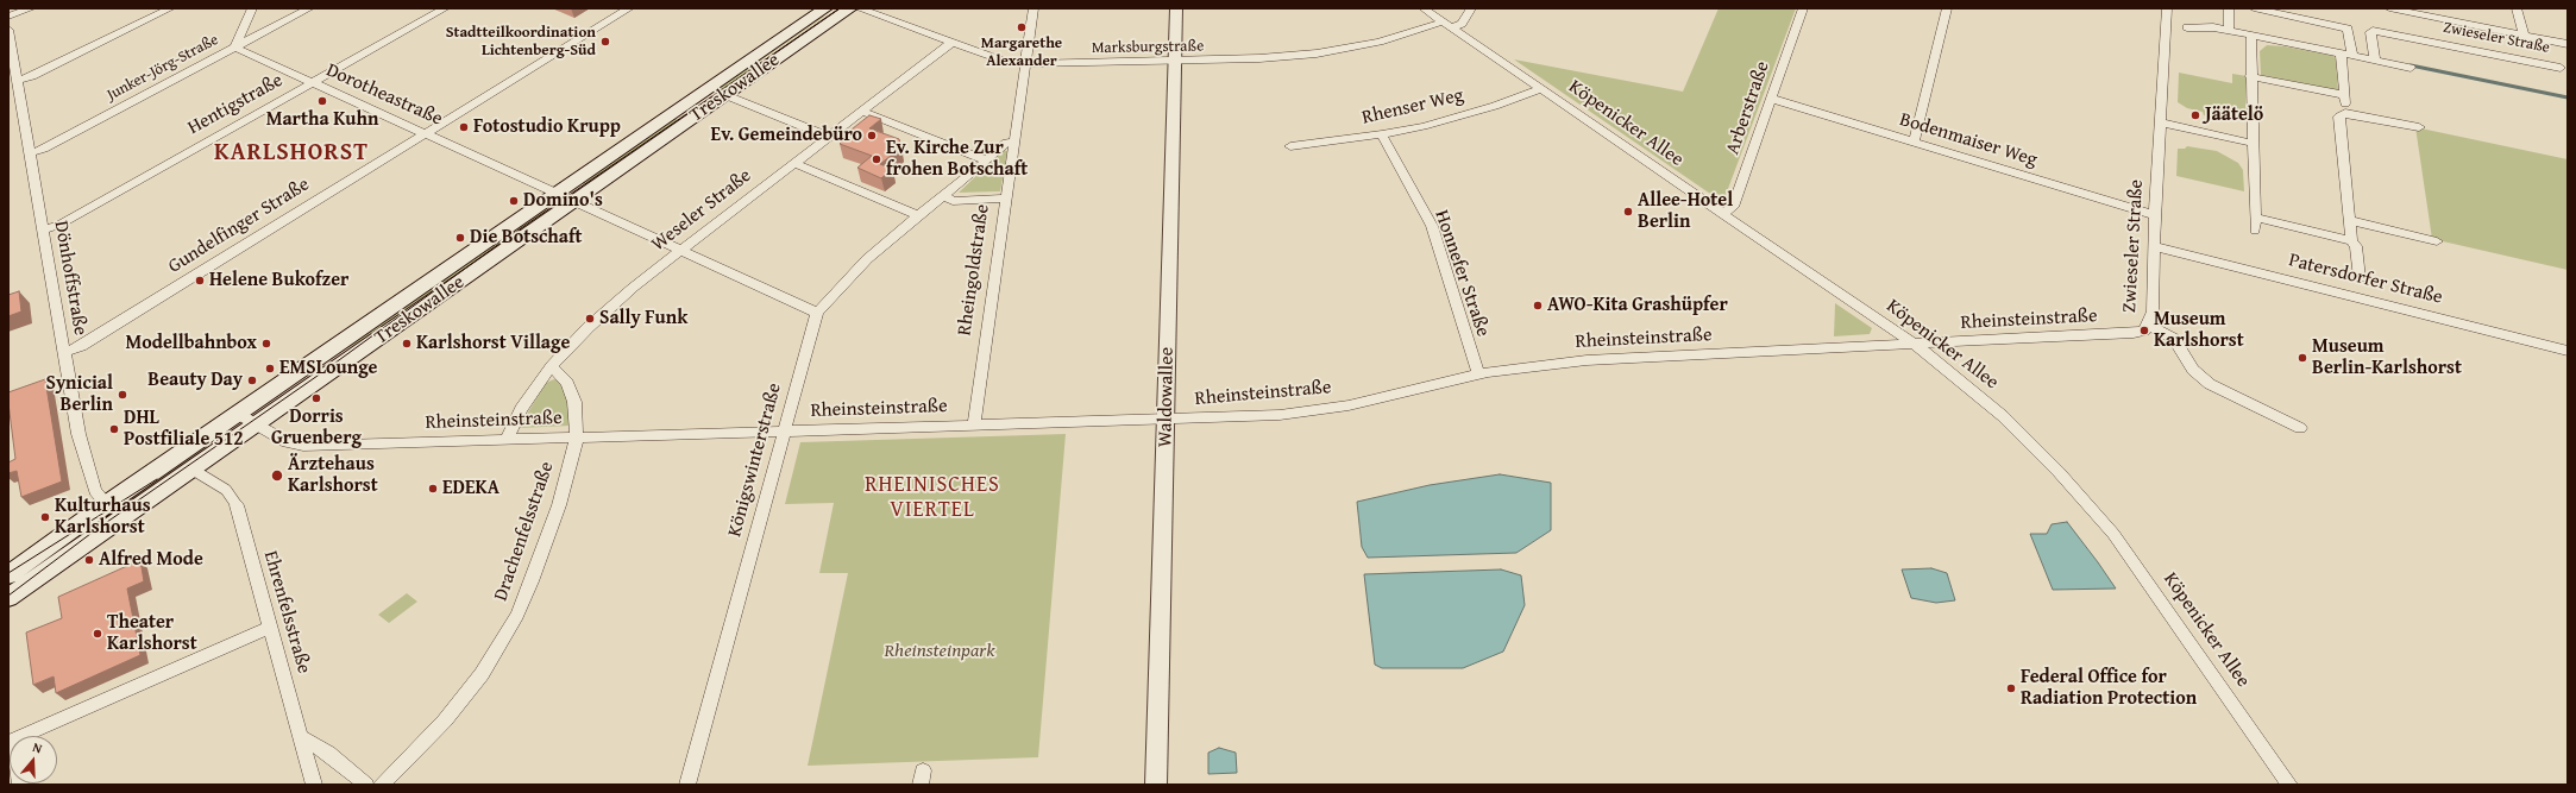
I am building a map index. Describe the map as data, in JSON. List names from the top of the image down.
{
  "streets": {
    "main road": ["Treskowallee"],
    "street": [
      "Zwieseler Straße",
      "Marksburgstraße",
      "Junker-Jörg-Straße",
      "Dorotheastraße",
      "Hentigstraße",
      "Rhenser Weg",
      "Arberstraße",
      "Köpenicker Allee",
      "Bodenmaiser Weg",
      "Weseler Straße",
      "Gundelfinger Straße",
      "Rheingoldstraße",
      "Honnefer Straße",
      "Dönhoffstraße",
      "Patersdorfer Straße",
      "Rheinsteinstraße",
      "Waldowallee",
      "Königswinterstraße",
      "Drachenfelsstraße",
      "Ehrenfelsstraße"
    ]
  },
  "crossings": [
    ["Zwieseler Straße", "Bodenmaiser Weg"],
    ["Zwieseler Straße", "Patersdorfer Straße"],
    ["Zwieseler Straße", "Rheinsteinstraße"],
    ["Marksburgstraße", "Köpenicker Allee"],
    ["Marksburgstraße", "Weseler Straße"],
    ["Marksburgstraße", "Rheingoldstraße"],
    ["Marksburgstraße", "Waldowallee"],
    ["Junker-Jörg-Straße", "Dorotheastraße"],
    ["Junker-Jörg-Straße", "Dönhoffstraße"],
    ["Treskowallee", "Dorotheastraße"],
    ["Treskowallee", "Dönhoffstraße"],
    ["Treskowallee", "Rheinsteinstraße"],
    ["Treskowallee", "Ehrenfelsstraße"],
    ["Dorotheastraße", "Hentigstraße"],
    ["Dorotheastraße", "Weseler Straße"],
    ["Dorotheastraße", "Gundelfinger Straße"],
    ["Dorotheastraße", "Königswinterstraße"],
    ["Hentigstraße", "Dönhoffstraße"],
    ["Rhenser Weg", "Köpenicker Allee"],
    ["Rhenser Weg", "Honnefer Straße"],
    ["Arberstraße", "Köpenicker Allee"],
    ["Arberstraße", "Bodenmaiser Weg"],
    ["Köpenicker Allee", "Rheinsteinstraße"],
    ["Weseler Straße", "Rheinsteinstraße"],
    ["Weseler Straße", "Drachenfelsstraße"],
    ["Gundelfinger Straße", "Dönhoffstraße"],
    ["Rheingoldstraße", "Rheinsteinstraße"],
    ["Rheingoldstraße", "Königswinterstraße"],
    ["Honnefer Straße", "Rheinsteinstraße"],
    ["Rheinsteinstraße", "Waldowallee"],
    ["Rheinsteinstraße", "Königswinterstraße"],
    ["Rheinsteinstraße", "Drachenfelsstraße"]
  ],
  "districts": ["KARLSHORST", "RHEINISCHES VIERTEL"],
  "parks": ["Rheinsteinpark"],
  "places": [
    "Margarethe Alexander",
    "Stadtteilkoordination Lichtenberg-Süd",
    "Martha Kuhn",
    "Jäätelö",
    "Fotostudio Krupp",
    "Ev. Gemeindebüro",
    "Ev. Kirche Zur frohen Botschaft",
    "Domino's",
    "Allee-Hotel Berlin",
    "Die Botschaft",
    "Helene Bukofzer",
    "AWO-Kita Grashüpfer",
    "Sally Funk",
    "Museum Karlshorst",
    "Modellbahnbox",
    "Karlshorst Village",
    "Museum Berlin-Karlshorst",
    "EMSLounge",
    "Beauty Day",
    "Synicial Berlin",
    "Dorris Gruenberg",
    "DHL Postfiliale 512",
    "Ärztehaus Karlshorst",
    "EDEKA",
    "Kulturhaus Karlshorst",
    "Alfred Mode",
    "Theater Karlshorst",
    "Federal Office for Radiation Protection"
  ],
  "north": "top"
}
